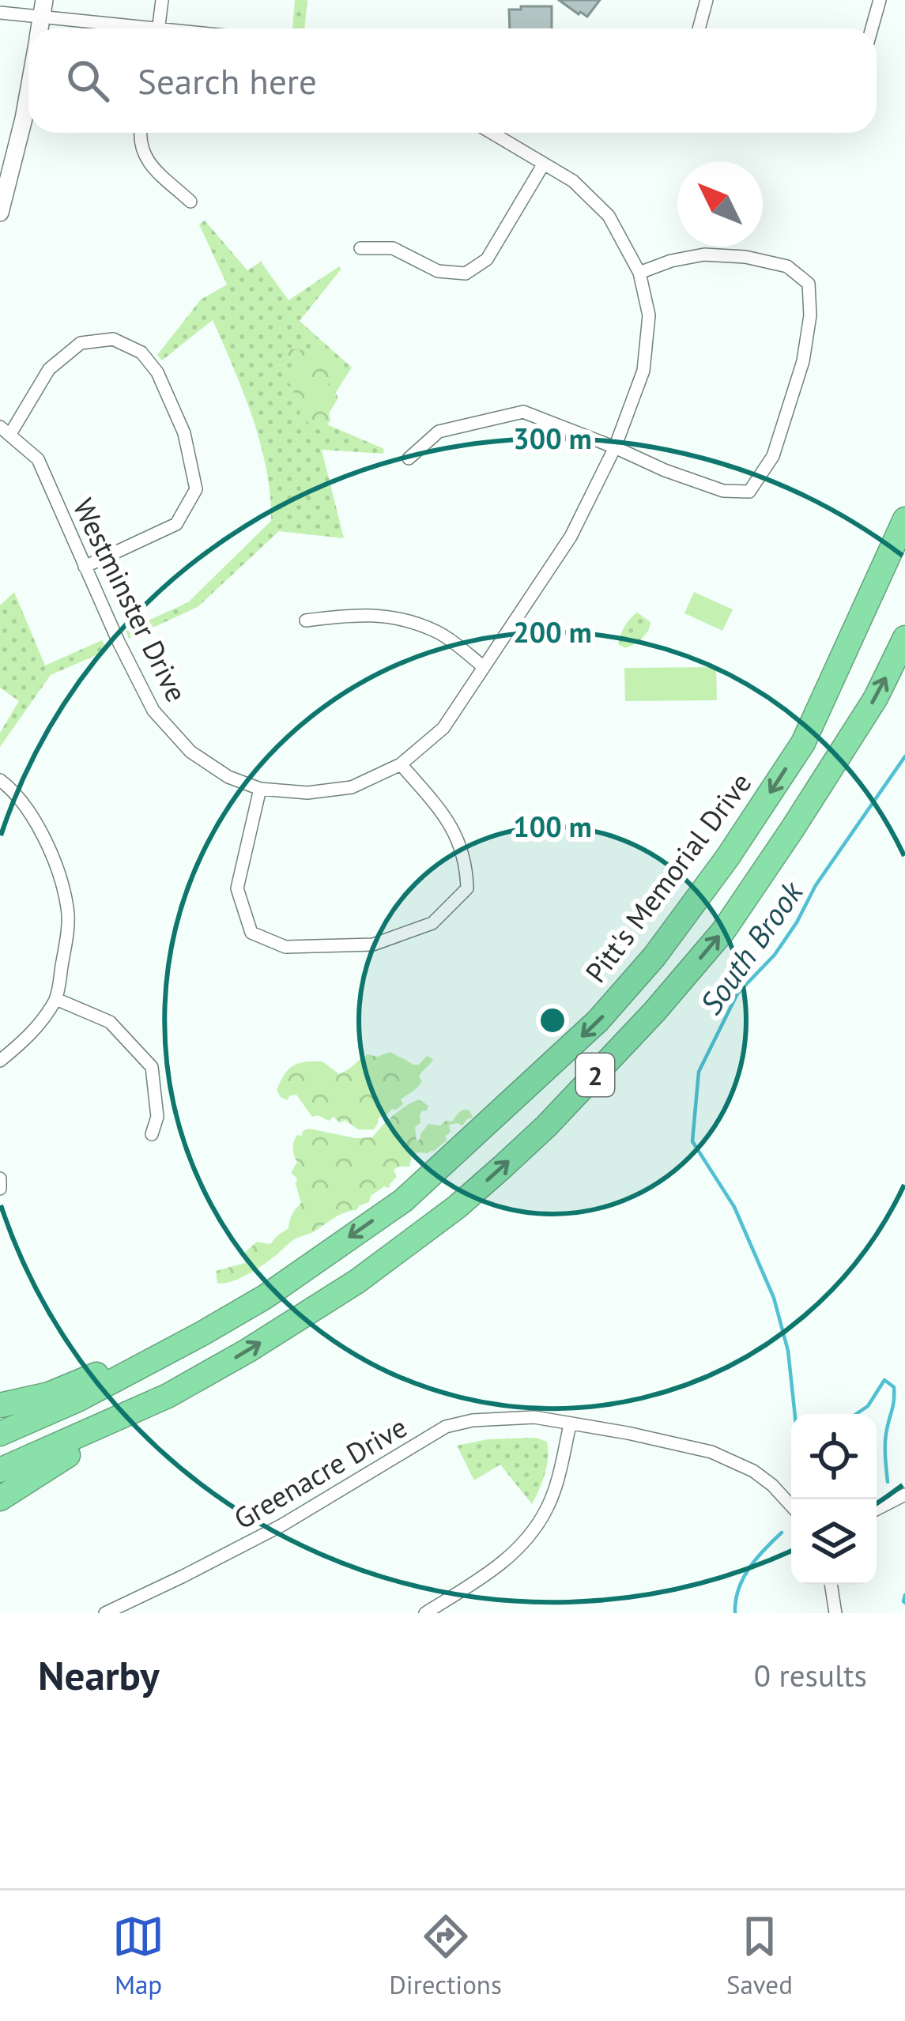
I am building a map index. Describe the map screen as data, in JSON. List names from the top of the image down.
{
  "streets": {
    "highway": ["Pitt's Memorial Drive", "2"],
    "street": ["Westminster Drive", "Greenacre Drive"]
  },
  "water": ["South Brook"],
  "north": "top left",
  "page": {
    "search": "Search here",
    "heading": ["Nearby", "0 results"],
    "nav": ["Map", "Directions", "Saved"]
  },
  "rings": ["300 m", "200 m", "100 m"]
}
